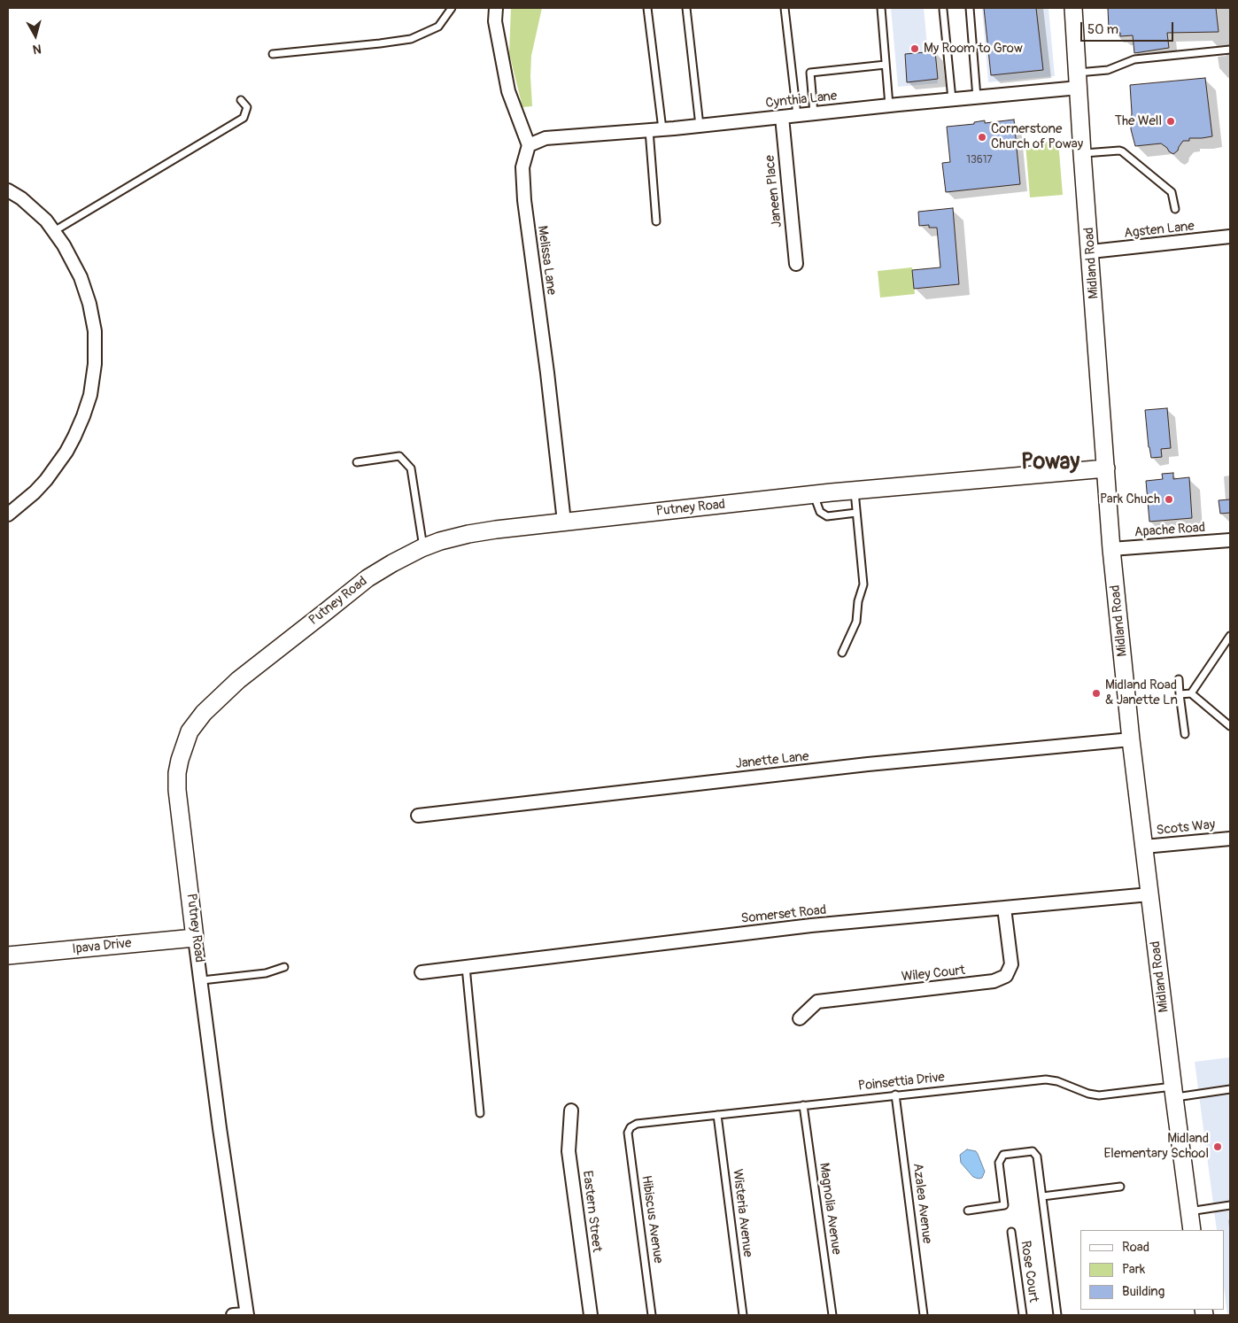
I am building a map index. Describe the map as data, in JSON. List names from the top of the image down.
{
  "streets": {
    "street": [
      "Cynthia Lane",
      "Janeen Place",
      "Agsten Lane",
      "Melissa Lane",
      "Midland Road",
      "Putney Road",
      "Apache Road",
      "Janette Lane",
      "Scots Way",
      "Somerset Road",
      "Ipava Drive",
      "Wiley Court",
      "Eastern Street"
    ],
    "lane": [
      "Poinsettia Drive",
      "Azalea Avenue",
      "Magnolia Avenue",
      "Wisteria Avenue",
      "Hibiscus Avenue",
      "Rose Court"
    ]
  },
  "crossings": [
    ["Cynthia Lane", "Janeen Place"],
    ["Cynthia Lane", "Melissa Lane"],
    ["Cynthia Lane", "Midland Road"],
    ["Agsten Lane", "Midland Road"],
    ["Melissa Lane", "Putney Road"],
    ["Midland Road", "Putney Road"],
    ["Midland Road", "Apache Road"],
    ["Midland Road", "Janette Lane"],
    ["Midland Road", "Scots Way"],
    ["Midland Road", "Somerset Road"],
    ["Midland Road", "Poinsettia Drive"],
    ["Putney Road", "Ipava Drive"],
    ["Somerset Road", "Wiley Court"],
    ["Poinsettia Drive", "Azalea Avenue"],
    ["Poinsettia Drive", "Magnolia Avenue"],
    ["Poinsettia Drive", "Wisteria Avenue"],
    ["Poinsettia Drive", "Hibiscus Avenue"]
  ],
  "districts": ["Poway"],
  "places": [
    "My Room to Grow",
    "The Well",
    "Cornerstone Church of Poway",
    "Park Chuch",
    "Midland Road & Janette Ln",
    "Midland Elementary School"
  ],
  "house_numbers": ["13617"],
  "legend": ["Road", "Park", "Building"],
  "scale_bar": "50 m",
  "north": "bottom"
}
